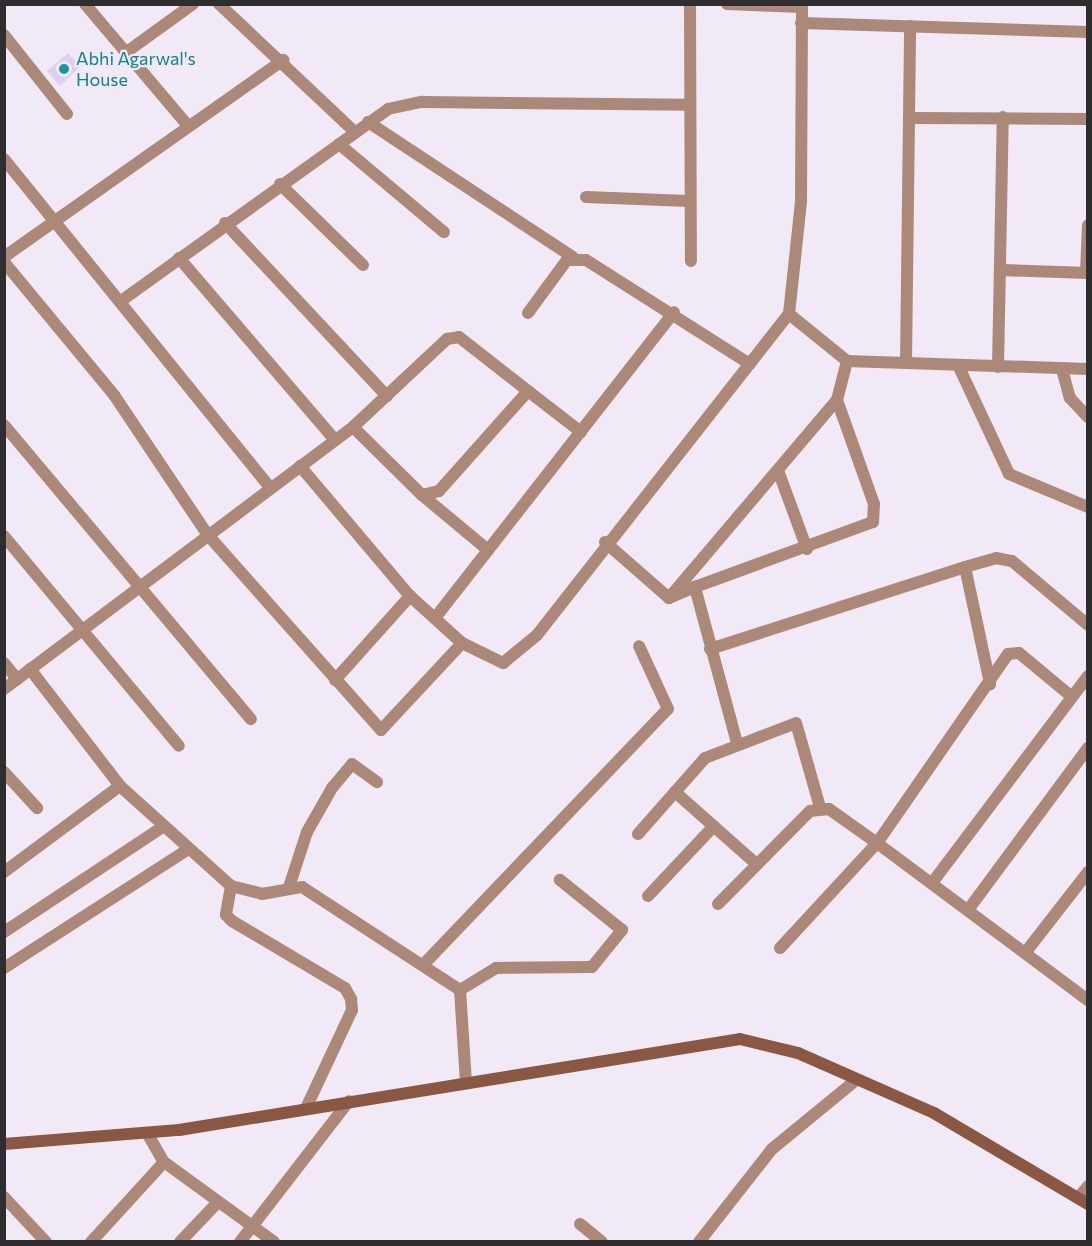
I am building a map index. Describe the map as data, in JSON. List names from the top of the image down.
{
  "places": ["Abhi Agarwal's House"]
}
